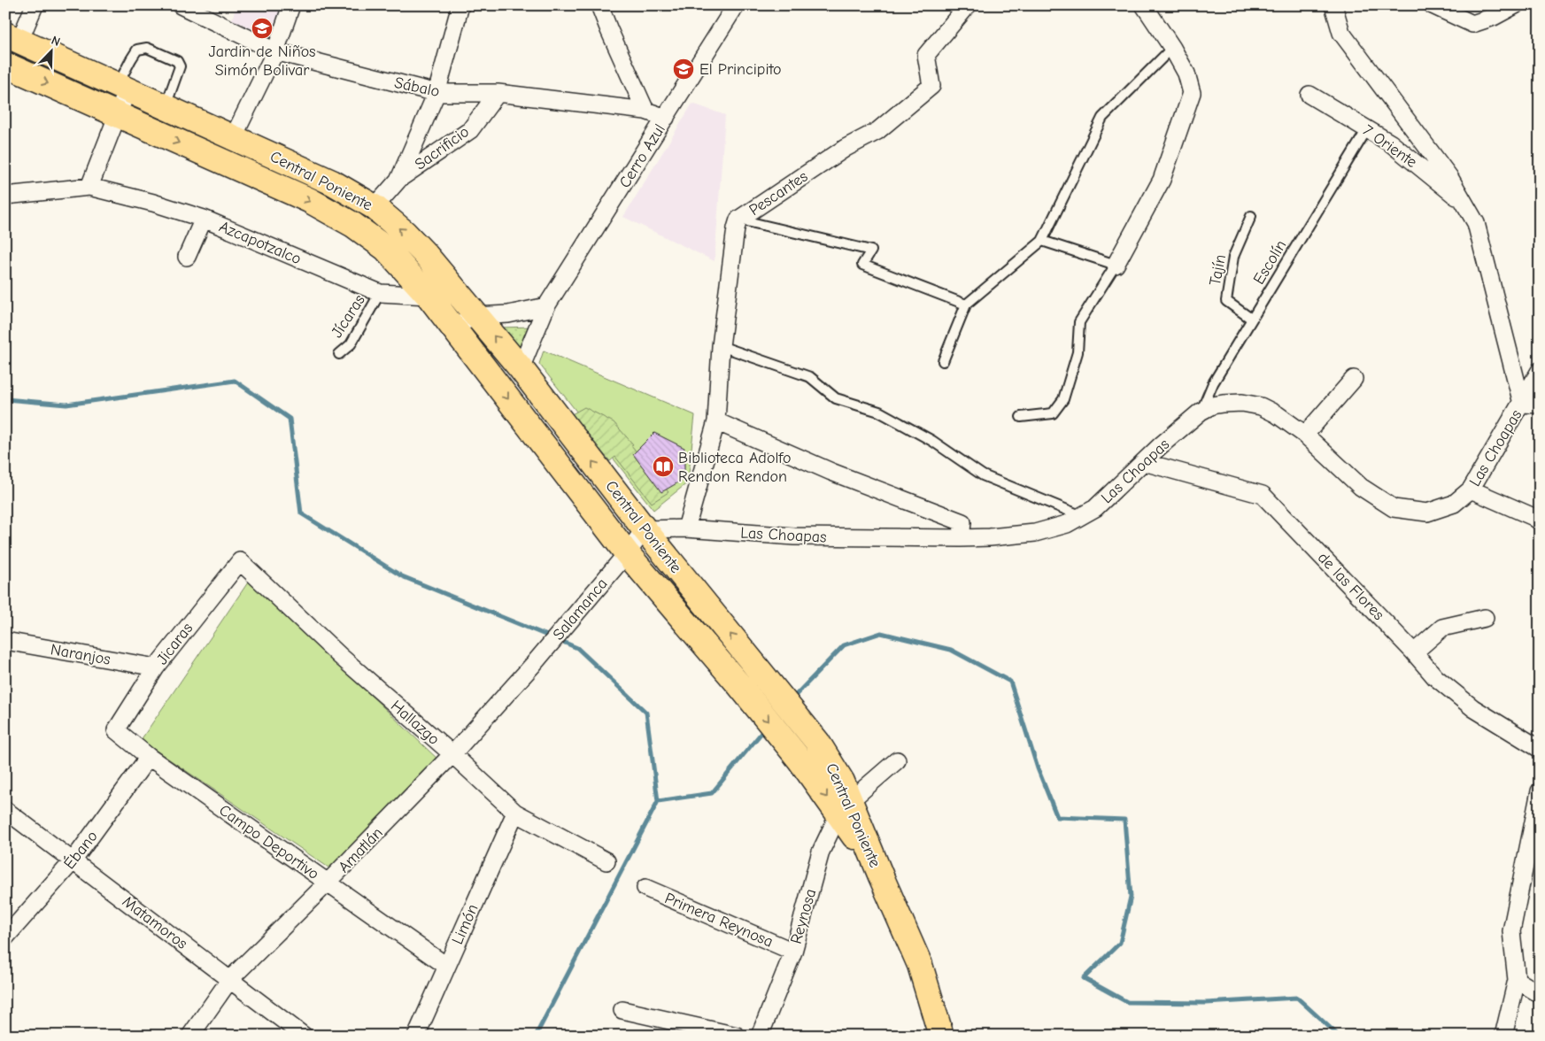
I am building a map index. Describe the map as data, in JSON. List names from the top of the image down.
{
  "streets": {
    "main road": ["Central Poniente"],
    "street": [
      "Sábalo",
      "7 Oriente",
      "Sacrificio",
      "Cerro Azul",
      "Pescantes",
      "Azcapotzalco",
      "Las Choapas",
      "de las Flores",
      "Salamanca",
      "Jicaras",
      "Naranjos",
      "Hallazgo",
      "Campo Deportivo",
      "Ébano",
      "Amatlán",
      "Reynosa",
      "Primera Reynosa",
      "Matamoros",
      "Limón"
    ],
    "lane": ["Escolín", "Tajín", "Jícaras"]
  },
  "crossings": [
    ["Sábalo", "Sacrificio"],
    ["Sábalo", "Cerro Azul"],
    ["7 Oriente", "Escolín"],
    ["Sacrificio", "Central Poniente"],
    ["Cerro Azul", "Central Poniente"],
    ["Central Poniente", "Azcapotzalco"],
    ["Central Poniente", "Las Choapas"],
    ["Central Poniente", "Salamanca"],
    ["Central Poniente", "Reynosa"],
    ["Pescantes", "Las Choapas"],
    ["Azcapotzalco", "Jícaras"],
    ["Escolín", "Tajín"],
    ["Escolín", "Las Choapas"],
    ["Las Choapas", "de las Flores"],
    ["Salamanca", "Amatlán"],
    ["Jicaras", "Naranjos"],
    ["Jicaras", "Hallazgo"],
    ["Jicaras", "Campo Deportivo"],
    ["Hallazgo", "Amatlán"],
    ["Hallazgo", "Limón"],
    ["Campo Deportivo", "Ébano"],
    ["Campo Deportivo", "Amatlán"],
    ["Campo Deportivo", "Limón"],
    ["Ébano", "Matamoros"],
    ["Amatlán", "Matamoros"],
    ["Reynosa", "Primera Reynosa"]
  ],
  "places": {
    "school or university": ["Jardin de Niños Simón Bolivar", "El Principito"],
    "library": ["Biblioteca Adolfo Rendon Rendon"]
  },
  "north": "top right"
}
